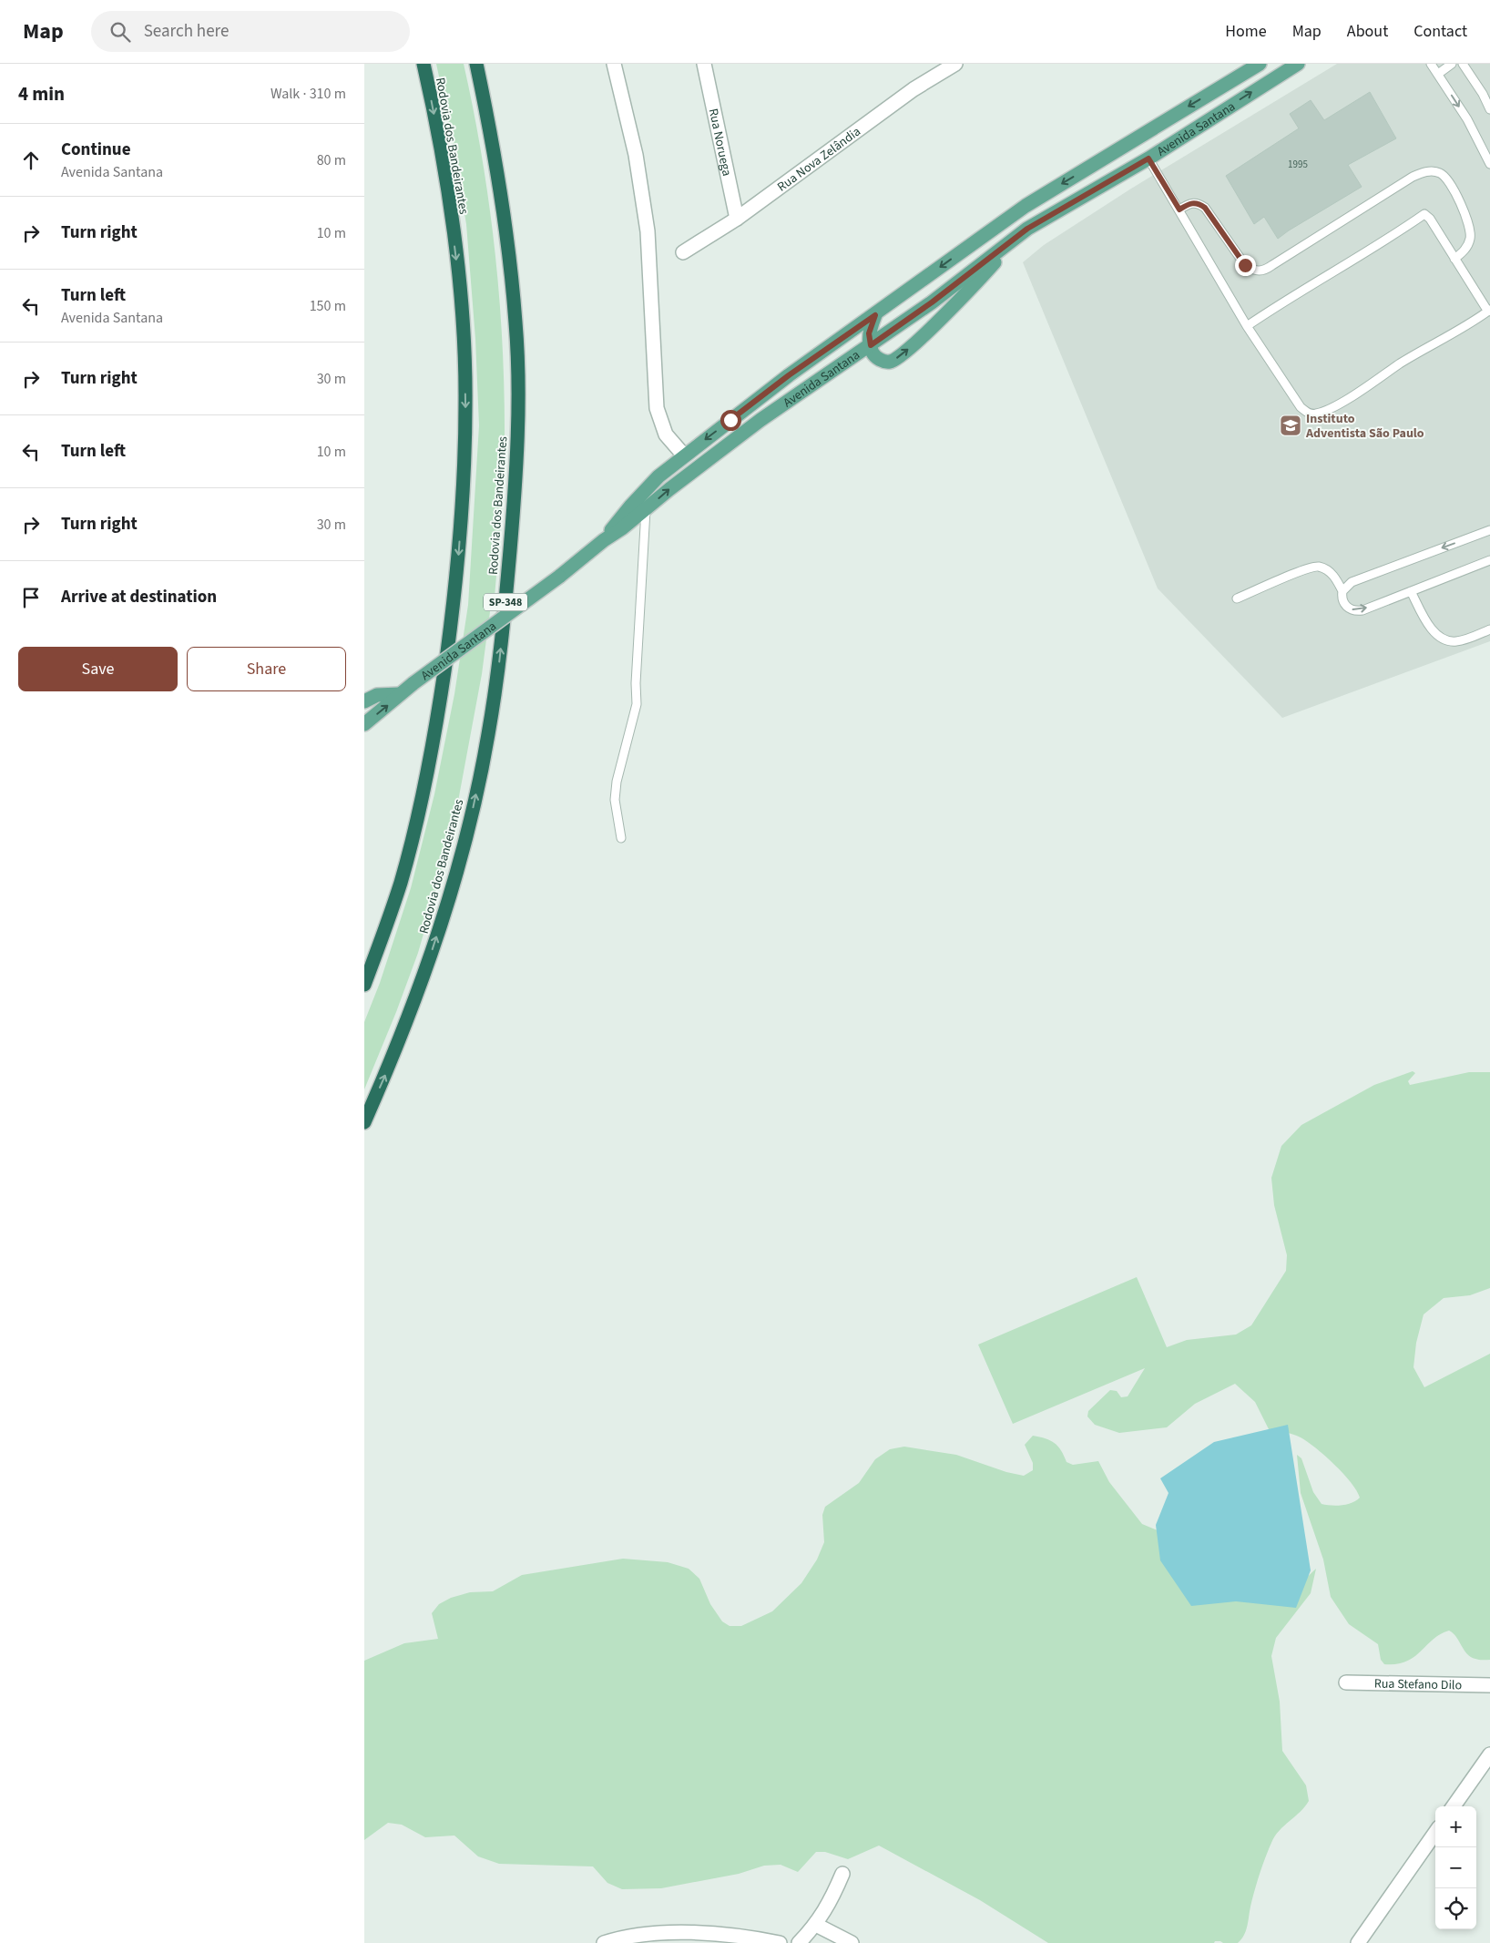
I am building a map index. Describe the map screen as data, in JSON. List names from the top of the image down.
{
  "streets": {
    "highway": ["Rodovia dos Bandeirantes", "SP-348"],
    "main road": ["Avenida Santana"],
    "street": ["Rua Noruega", "Rua Nova Zelândia", "Rua Stefano Dilo"]
  },
  "crossings": [
    ["Rua Noruega", "Rua Nova Zelândia"]
  ],
  "places": {
    "school or university": ["Instituto Adventista São Paulo"]
  },
  "house_numbers": ["1995"],
  "page": {
    "header": "Map",
    "search": "Search here",
    "nav": [
      "Home",
      "Map",
      "About",
      "Contact"
    ],
    "heading": ["4 min", "Walk · 310 m"],
    "list": [
      ["Continue", "Avenida Santana", "80 m"],
      ["Turn right", "10 m"],
      ["Turn left", "Avenida Santana", "150 m"],
      ["Turn right", "30 m"],
      ["Turn left", "10 m"],
      ["Turn right", "30 m"],
      "Arrive at destination"
    ],
    "buttons": ["Save", "Share"],
    "map_buttons": ["+", "−"]
  }
}
